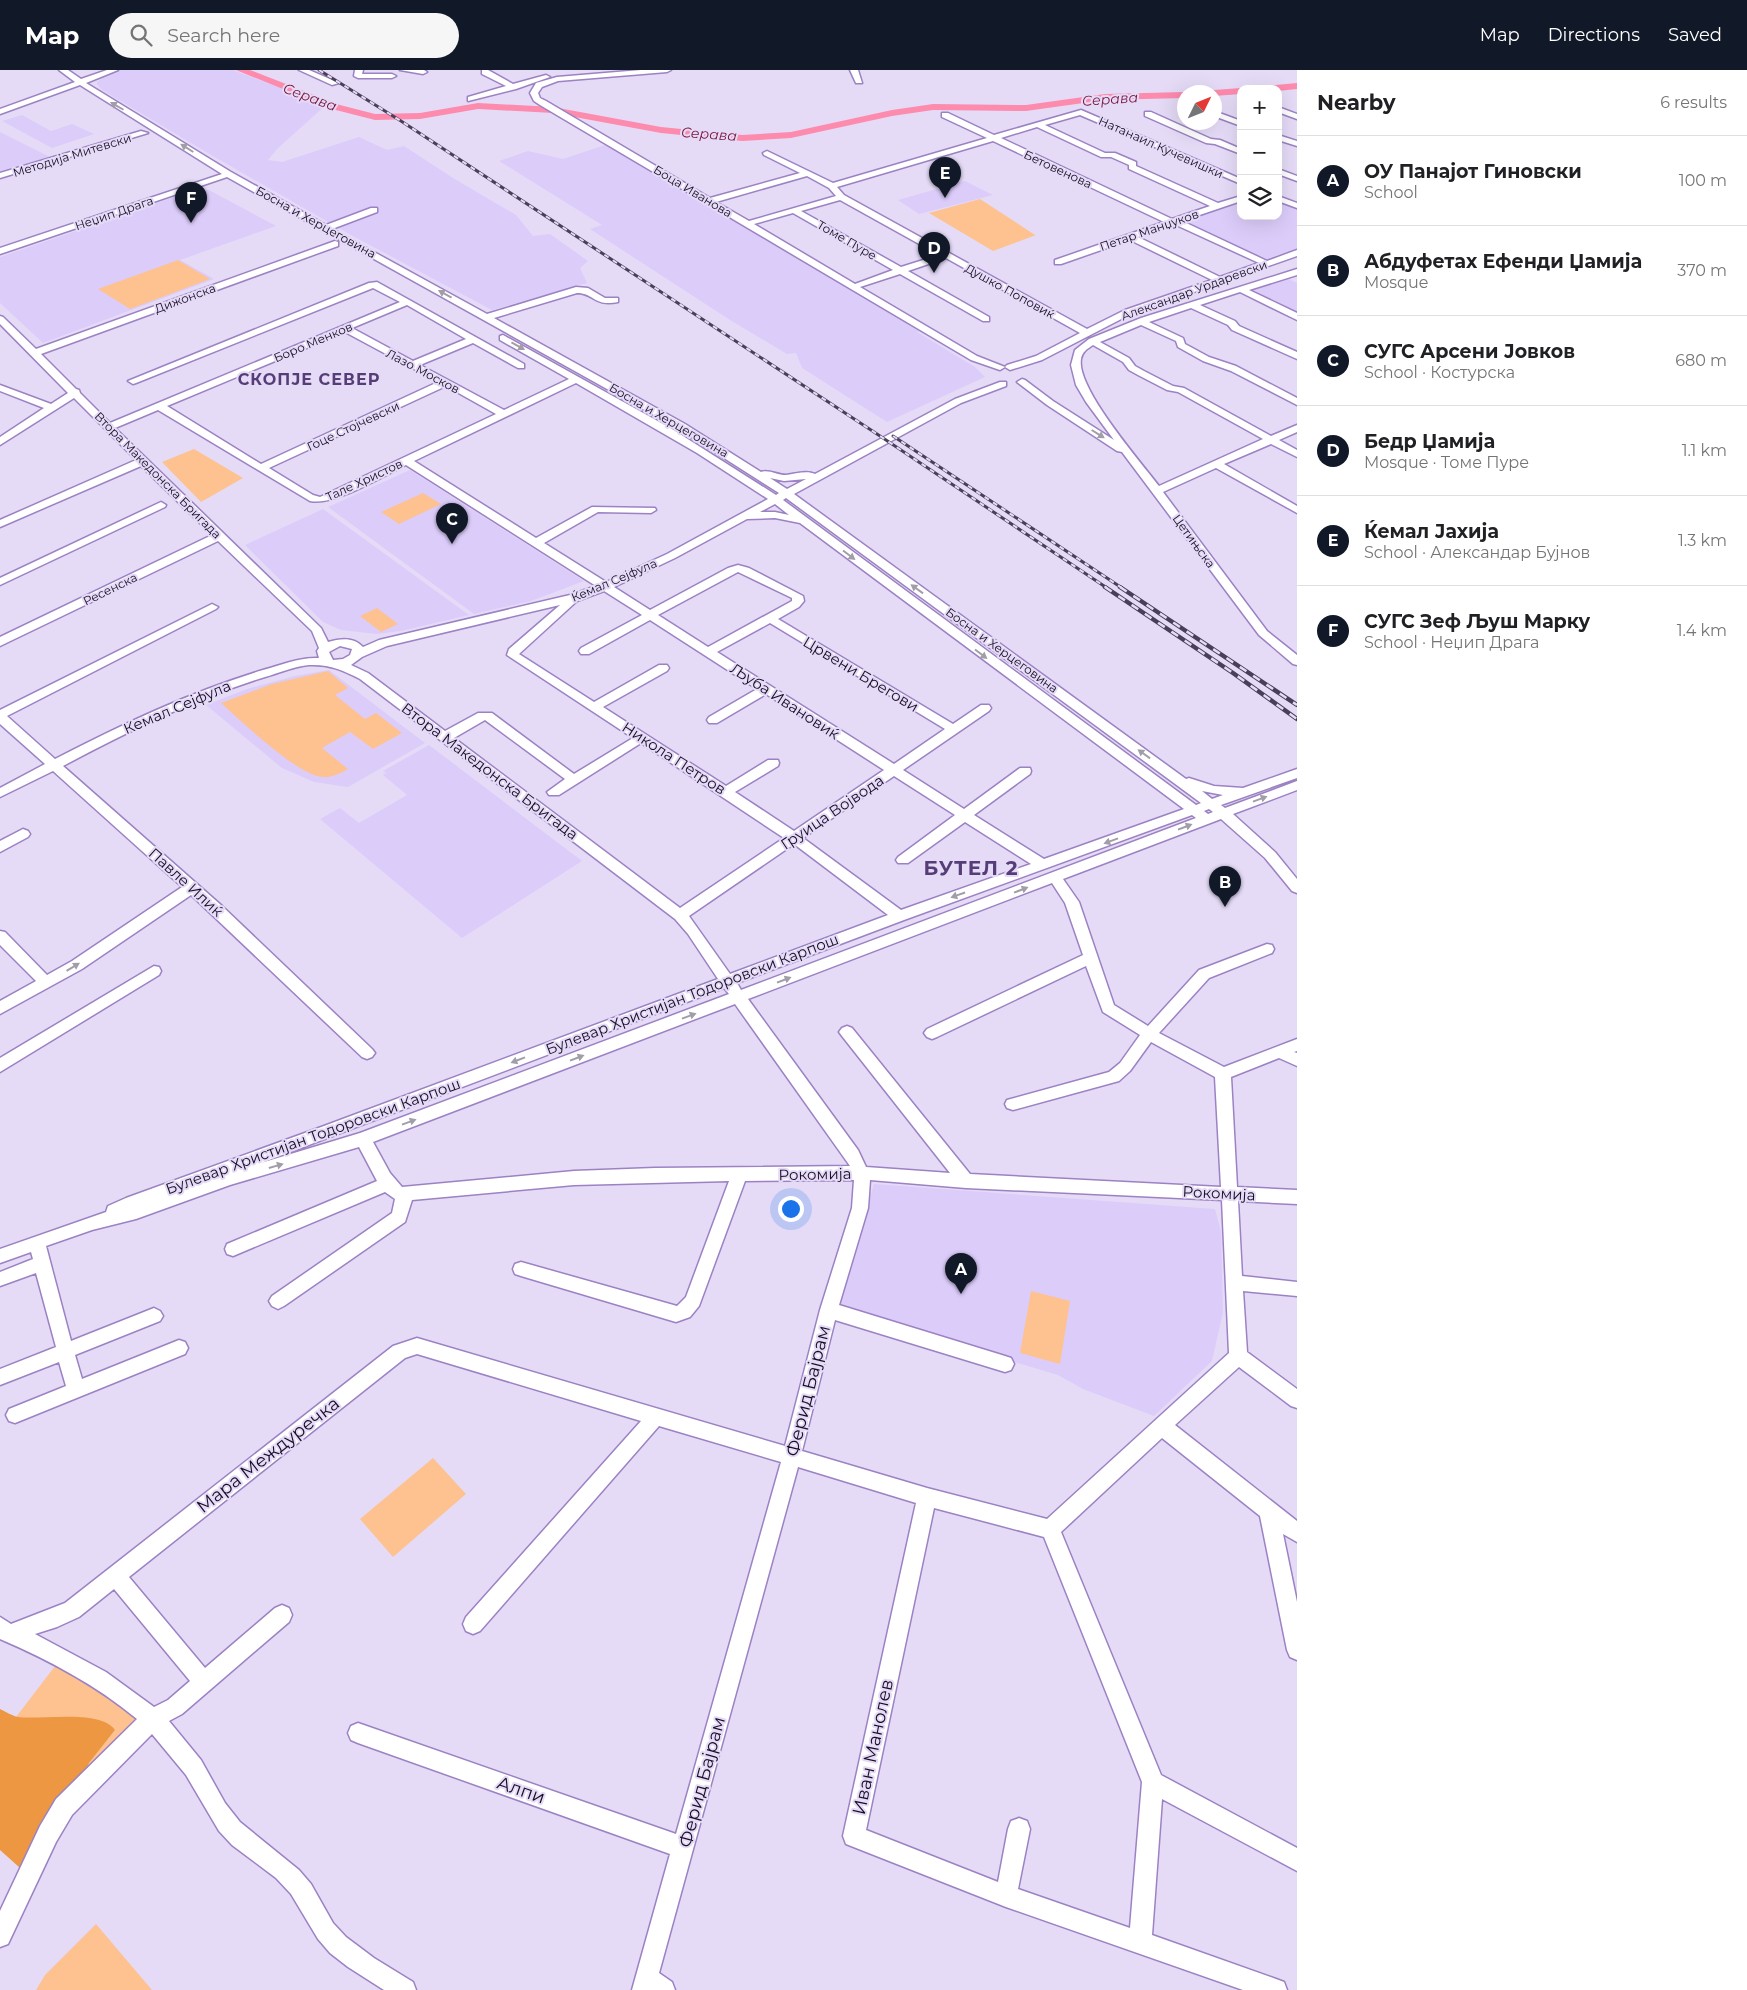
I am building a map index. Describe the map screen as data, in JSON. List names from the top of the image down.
{
  "streets": {
    "street": [
      "Натанаил Кучевишки",
      "Методија Митевски",
      "Бетовенова",
      "Боца Иванова",
      "Неџип Драга",
      "Босна и Херцеговина",
      "Петар Манџуков",
      "Томе Пуре",
      "Александар Урдаревски",
      "Душко Поповиќ",
      "Дижонска",
      "Боро Менков",
      "Лазо Москов",
      "Гоце Стојчевски",
      "Втора Македонска Бригада",
      "Тале Христов",
      "Цетињска",
      "Ќемал Сејфула",
      "Ресенска",
      "Црвени Брегови",
      "Љуба Ивановиќ",
      "Кемал Сејфула",
      "Никола Петров",
      "Груица Војвода",
      "Павле Илиќ",
      "Булевар Христијан Тодоровски Карпош",
      "Рокомија",
      "Ферид Бајрам",
      "Мара Междуречка",
      "Иван Манолев",
      "Алпи"
    ]
  },
  "crossings": [
    ["Методија Митевски", "Босна и Херцеговина"],
    ["Бетовенова", "Петар Манџуков"],
    ["Бетовенова", "Александар Урдаревски"],
    ["Боца Иванова", "Александар Урдаревски"],
    ["Неџип Драга", "Босна и Херцеговина"],
    ["Босна и Херцеговина", "Дижонска"],
    ["Босна и Херцеговина", "Тале Христов"],
    ["Босна и Херцеговина", "Ќемал Сејфула"],
    ["Босна и Херцеговина", "Булевар Христијан Тодоровски Карпош"],
    ["Александар Урдаревски", "Душко Поповиќ"],
    ["Александар Урдаревски", "Цетињска"],
    ["Душко Поповиќ", "Цетињска"],
    ["Дижонска", "Втора Македонска Бригада"],
    ["Боро Менков", "Лазо Москов"],
    ["Боро Менков", "Втора Македонска Бригада"],
    ["Боро Менков", "Тале Христов"],
    ["Лазо Москов", "Гоце Стојчевски"],
    ["Лазо Москов", "Тале Христов"],
    ["Гоце Стојчевски", "Тале Христов"],
    ["Втора Македонска Бригада", "Ќемал Сејфула"],
    ["Втора Македонска Бригада", "Ресенска"],
    ["Втора Македонска Бригада", "Кемал Сејфула"],
    ["Втора Македонска Бригада", "Груица Војвода"],
    ["Тале Христов", "Љуба Ивановиќ"],
    ["Ќемал Сејфула", "Љуба Ивановиќ"],
    ["Ќемал Сејфула", "Никола Петров"],
    ["Црвени Брегови", "Груица Војвода"],
    ["Љуба Ивановиќ", "Груица Војвода"],
    ["Љуба Ивановиќ", "Булевар Христијан Тодоровски Карпош"],
    ["Кемал Сејфула", "Павле Илиќ"],
    ["Никола Петров", "Груица Војвода"],
    ["Никола Петров", "Булевар Христијан Тодоровски Карпош"],
    ["Рокомија", "Ферид Бајрам"],
    ["Ферид Бајрам", "Мара Междуречка"],
    ["Ферид Бајрам", "Алпи"]
  ],
  "districts": ["СКОПЈЕ СЕВЕР", "БУТЕЛ 2"],
  "water": ["Серава"],
  "north": "top right",
  "page": {
    "header": "Map",
    "search": "Search here",
    "nav": ["Map", "Directions", "Saved"],
    "heading": ["Nearby", "6 results"],
    "map_buttons": ["+", "−"],
    "list": [
      {
        "mark": "A",
        "name": "ОУ Панајот Гиновски",
        "note": "School",
        "value": "100 m"
      },
      {
        "mark": "B",
        "name": "Абдуфетах Ефенди Џамија",
        "note": "Mosque",
        "value": "370 m"
      },
      {
        "mark": "C",
        "name": "СУГС Арсени Јовков",
        "note": "School · Костурска",
        "value": "680 m"
      },
      {
        "mark": "D",
        "name": "Бедр Џамија",
        "note": "Mosque · Томе Пуре",
        "value": "1.1 km"
      },
      {
        "mark": "E",
        "name": "Ќемал Јахија",
        "note": "School · Александар Бујнов",
        "value": "1.3 km"
      },
      {
        "mark": "F",
        "name": "СУГС Зеф Љуш Марку",
        "note": "School · Неџип Драга",
        "value": "1.4 km"
      }
    ],
    "pins": [
      "E",
      "F",
      "D",
      "C",
      "B",
      "A"
    ]
  }
}
